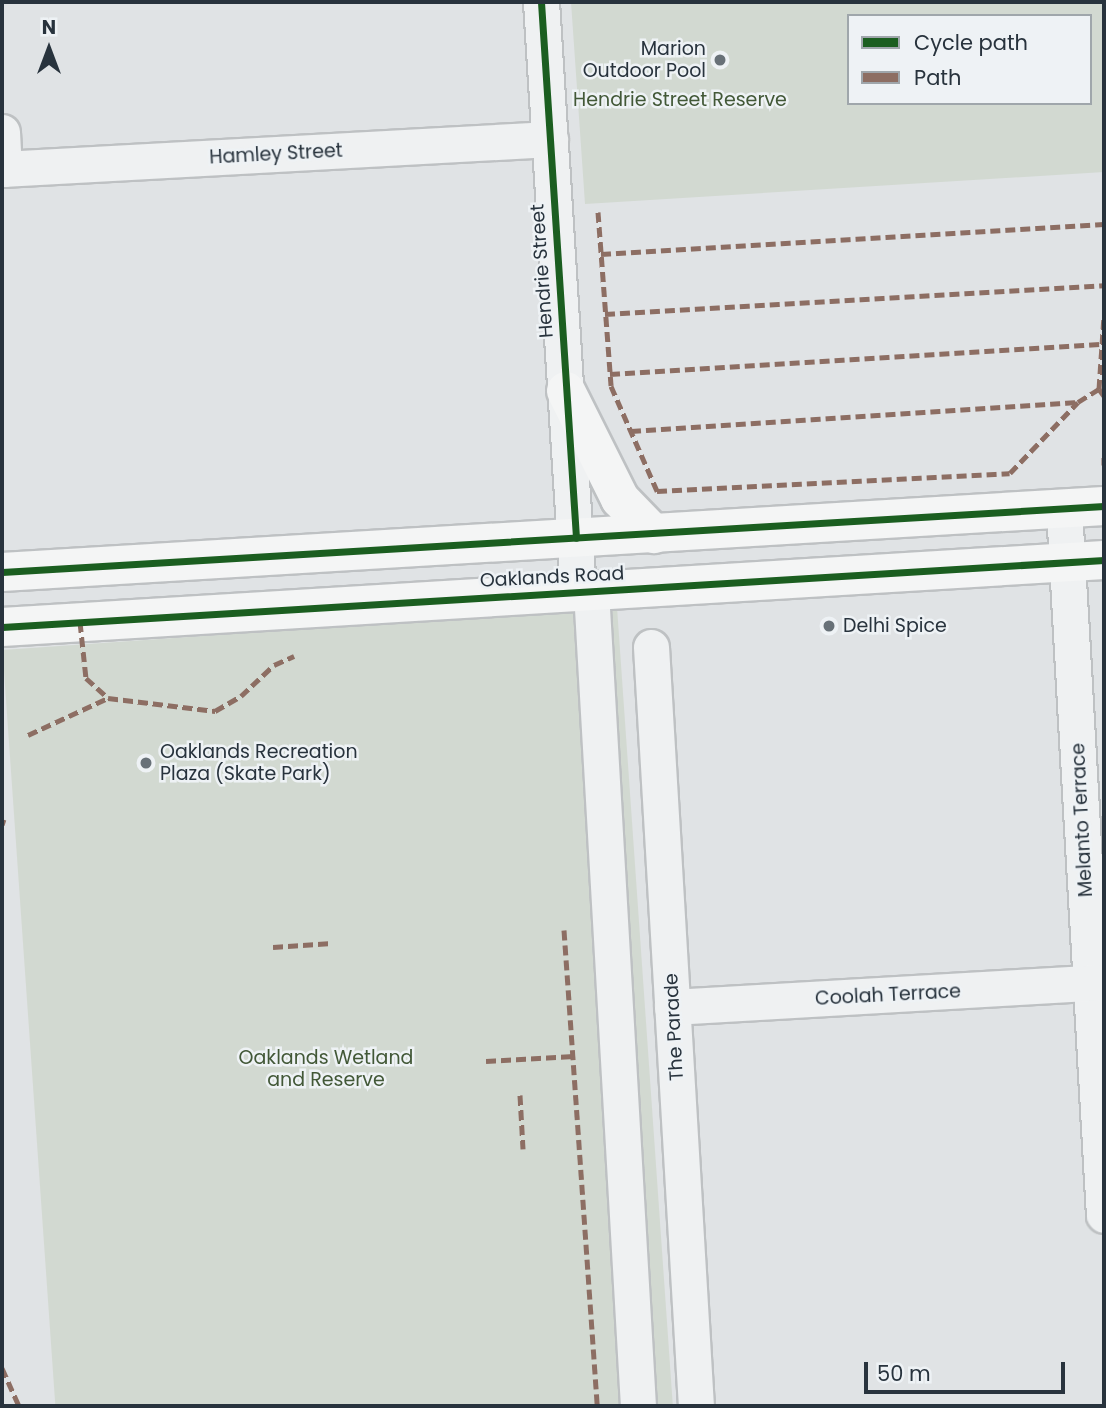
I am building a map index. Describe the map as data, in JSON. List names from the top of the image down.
{
  "streets": {
    "main road": ["Oaklands Road"],
    "street": [
      "Hamley Street",
      "Hendrie Street",
      "Melanto Terrace",
      "Coolah Terrace",
      "The Parade"
    ]
  },
  "crossings": [
    ["Hamley Street", "Hendrie Street"],
    ["Hendrie Street", "Oaklands Road"],
    ["Oaklands Road", "Melanto Terrace"],
    ["Melanto Terrace", "Coolah Terrace"],
    ["Coolah Terrace", "The Parade"]
  ],
  "parks": ["Hendrie Street Reserve", "Oaklands Wetland and Reserve"],
  "places": ["Marion Outdoor Pool", "Delhi Spice", "Oaklands Recreation Plaza (Skate Park)"],
  "legend": ["Cycle path", "Path"],
  "scale_bar": "50 m",
  "north": "top"
}
